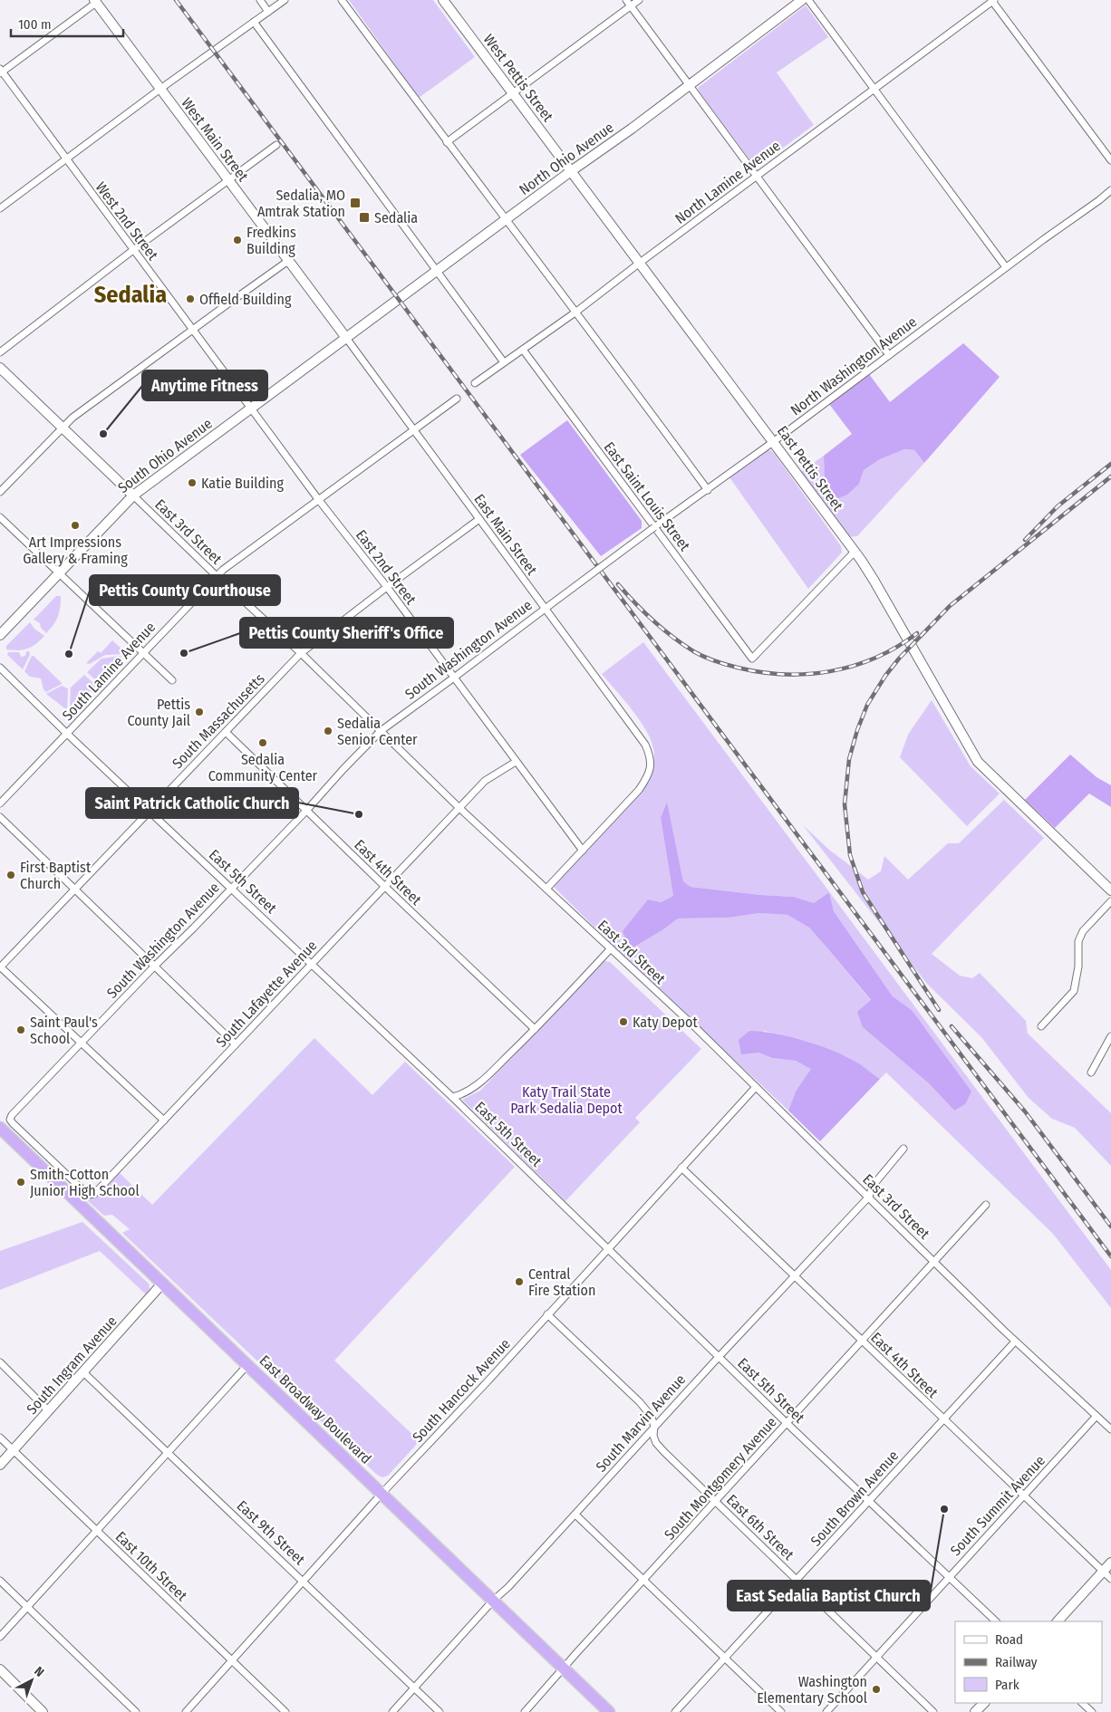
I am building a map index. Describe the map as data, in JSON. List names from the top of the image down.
{
  "streets": {
    "highway": ["East Broadway Boulevard"],
    "main road": [
      "West Pettis Street",
      "West Main Street",
      "North Ohio Avenue",
      "South Ohio Avenue",
      "East Pettis Street",
      "South Ingram Avenue"
    ],
    "street": [
      "North Lamine Avenue",
      "West 2nd Street",
      "North Washington Avenue",
      "East Saint Louis Street",
      "East 3rd Street",
      "East Main Street",
      "East 2nd Street",
      "South Washington Avenue",
      "South Lamine Avenue",
      "South Massachusetts",
      "East 4th Street",
      "East 5th Street",
      "South Lafayette Avenue",
      "South Hancock Avenue",
      "South Marvin Avenue",
      "South Montgomery Avenue",
      "South Brown Avenue",
      "South Summit Avenue",
      "East 6th Street",
      "East 9th Street",
      "East 10th Street"
    ]
  },
  "crossings": [
    ["West Pettis Street", "North Ohio Avenue"],
    ["West Pettis Street", "East Pettis Street"],
    ["West Main Street", "North Ohio Avenue"],
    ["West Main Street", "South Ohio Avenue"],
    ["West Main Street", "East Main Street"],
    ["North Ohio Avenue", "South Ohio Avenue"],
    ["North Ohio Avenue", "East Pettis Street"],
    ["North Ohio Avenue", "East Main Street"],
    ["North Lamine Avenue", "East Pettis Street"],
    ["North Lamine Avenue", "East Saint Louis Street"],
    ["West 2nd Street", "South Ohio Avenue"],
    ["West 2nd Street", "East 2nd Street"],
    ["North Washington Avenue", "East Pettis Street"],
    ["North Washington Avenue", "East Saint Louis Street"],
    ["North Washington Avenue", "East Main Street"],
    ["North Washington Avenue", "South Washington Avenue"],
    ["South Ohio Avenue", "East 3rd Street"],
    ["South Ohio Avenue", "East Main Street"],
    ["South Ohio Avenue", "East 2nd Street"],
    ["East Pettis Street", "East Saint Louis Street"],
    ["East 3rd Street", "South Washington Avenue"],
    ["East 3rd Street", "South Lamine Avenue"],
    ["East 3rd Street", "South Massachusetts"],
    ["East 3rd Street", "South Lafayette Avenue"],
    ["East 3rd Street", "South Hancock Avenue"],
    ["East 3rd Street", "South Marvin Avenue"],
    ["East 3rd Street", "South Montgomery Avenue"],
    ["East 3rd Street", "South Brown Avenue"],
    ["East 3rd Street", "South Summit Avenue"],
    ["East Main Street", "East 2nd Street"],
    ["East Main Street", "South Washington Avenue"],
    ["East Main Street", "South Lamine Avenue"],
    ["East Main Street", "South Massachusetts"],
    ["East 2nd Street", "South Washington Avenue"],
    ["East 2nd Street", "South Lamine Avenue"],
    ["East 2nd Street", "South Massachusetts"],
    ["East 2nd Street", "South Lafayette Avenue"],
    ["South Washington Avenue", "East 4th Street"],
    ["South Washington Avenue", "East 5th Street"],
    ["South Washington Avenue", "South Lafayette Avenue"],
    ["South Lamine Avenue", "East 5th Street"],
    ["South Massachusetts", "East 4th Street"],
    ["South Massachusetts", "East 5th Street"],
    ["East 4th Street", "South Lafayette Avenue"],
    ["East 4th Street", "South Hancock Avenue"],
    ["East 4th Street", "South Marvin Avenue"],
    ["East 4th Street", "South Montgomery Avenue"],
    ["East 4th Street", "South Brown Avenue"],
    ["East 4th Street", "South Summit Avenue"],
    ["East 5th Street", "South Lafayette Avenue"],
    ["East 5th Street", "South Hancock Avenue"],
    ["East 5th Street", "South Marvin Avenue"],
    ["East 5th Street", "South Montgomery Avenue"],
    ["East 5th Street", "South Brown Avenue"],
    ["East 5th Street", "South Summit Avenue"],
    ["South Ingram Avenue", "East Broadway Boulevard"],
    ["South Ingram Avenue", "East 9th Street"],
    ["South Ingram Avenue", "East 10th Street"],
    ["South Hancock Avenue", "East Broadway Boulevard"],
    ["South Hancock Avenue", "East 6th Street"],
    ["South Hancock Avenue", "East 9th Street"],
    ["South Hancock Avenue", "East 10th Street"],
    ["East Broadway Boulevard", "South Marvin Avenue"],
    ["East Broadway Boulevard", "South Montgomery Avenue"],
    ["South Marvin Avenue", "East 6th Street"],
    ["South Marvin Avenue", "East 9th Street"],
    ["South Montgomery Avenue", "East 6th Street"],
    ["South Brown Avenue", "East 6th Street"],
    ["South Summit Avenue", "East 6th Street"]
  ],
  "districts": ["Sedalia"],
  "parks": ["Katy Trail State Park Sedalia Depot"],
  "places": {
    "transit": ["Sedalia, MO Amtrak Station", "Sedalia"],
    "other": [
      "Fredkins Building",
      "Offield Building",
      "Anytime Fitness",
      "Katie Building",
      "Art Impressions Gallery & Framing",
      "Pettis County Sheriff's Office",
      "Pettis County Courthouse",
      "Pettis County Jail",
      "Sedalia Senior Center",
      "Sedalia Community Center",
      "Saint Patrick Catholic Church",
      "First Baptist Church",
      "Katy Depot",
      "Saint Paul's School",
      "Smith-Cotton Junior High School",
      "Central Fire Station",
      "East Sedalia Baptist Church",
      "Washington Elementary School"
    ]
  },
  "legend": ["Road", "Railway", "Park"],
  "scale_bar": "100 m",
  "north": "top right"
}
